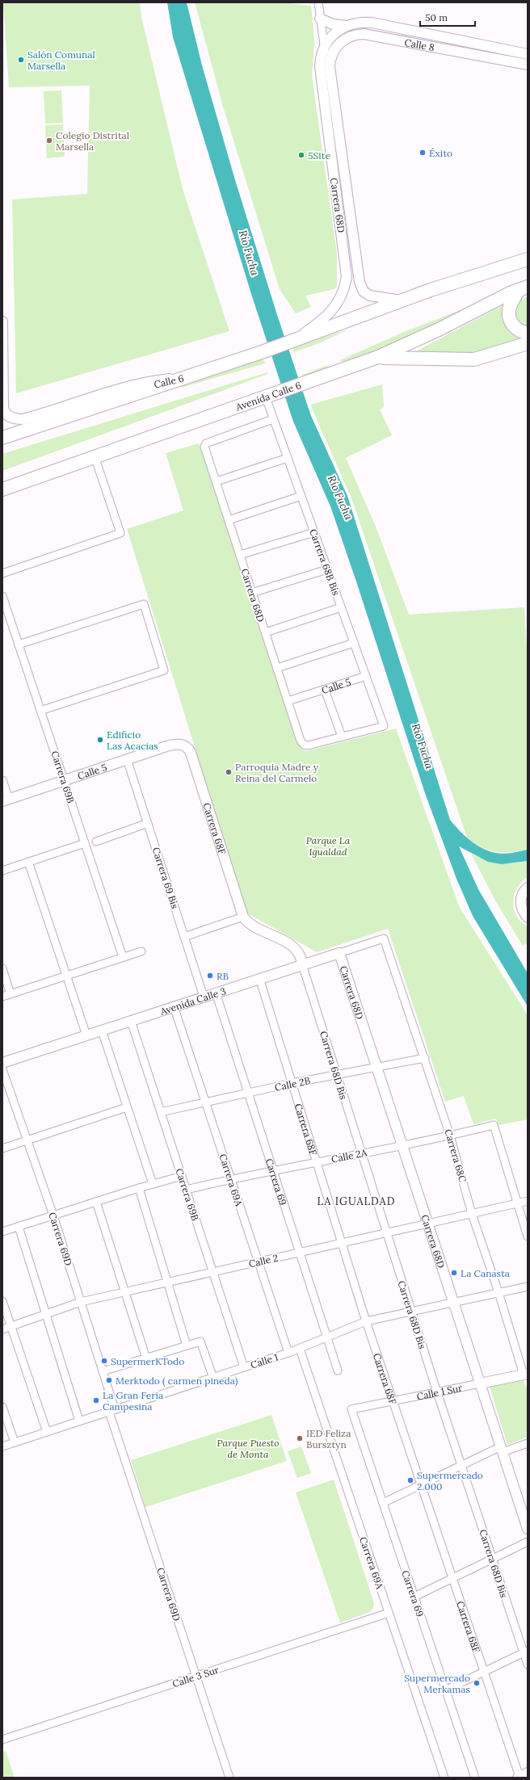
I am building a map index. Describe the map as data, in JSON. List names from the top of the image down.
{
  "streets": {
    "highway": ["Avenida Calle 6"],
    "street": [
      "Calle 8",
      "Carrera 68D",
      "Calle 6",
      "Carrera 68B Bis",
      "Calle 5",
      "Carrera 69B",
      "Carrera 68F",
      "Carrera 69 Bis",
      "Avenida Calle 3",
      "Carrera 68D Bis",
      "Calle 2B",
      "Calle 2A",
      "Carrera 68C",
      "Carrera 69A",
      "Carrera 69",
      "Carrera 69D",
      "Calle 2",
      "Calle 1",
      "Calle 1 Sur",
      "Calle 3 Sur"
    ]
  },
  "crossings": [
    ["Calle 8", "Carrera 68D"],
    ["Carrera 68D", "Carrera 68B Bis"],
    ["Carrera 68D", "Calle 5"],
    ["Carrera 68D", "Avenida Calle 3"],
    ["Carrera 68D", "Calle 2B"],
    ["Carrera 68D", "Calle 2A"],
    ["Carrera 68D", "Calle 2"],
    ["Carrera 68D", "Calle 1"],
    ["Carrera 68D", "Calle 1 Sur"],
    ["Avenida Calle 6", "Carrera 68B Bis"],
    ["Carrera 68B Bis", "Calle 5"],
    ["Calle 5", "Carrera 69B"],
    ["Calle 5", "Carrera 68F"],
    ["Calle 5", "Carrera 69 Bis"],
    ["Carrera 69B", "Avenida Calle 3"],
    ["Carrera 69B", "Calle 2B"],
    ["Carrera 69B", "Calle 2A"],
    ["Carrera 69B", "Calle 2"],
    ["Carrera 69B", "Calle 1"],
    ["Carrera 68F", "Avenida Calle 3"],
    ["Carrera 68F", "Calle 2B"],
    ["Carrera 68F", "Calle 2A"],
    ["Carrera 68F", "Calle 2"],
    ["Carrera 68F", "Calle 1"],
    ["Carrera 68F", "Calle 1 Sur"],
    ["Carrera 69 Bis", "Avenida Calle 3"],
    ["Avenida Calle 3", "Carrera 68D Bis"],
    ["Avenida Calle 3", "Carrera 68C"],
    ["Avenida Calle 3", "Carrera 69A"],
    ["Avenida Calle 3", "Carrera 69"],
    ["Carrera 68D Bis", "Calle 2B"],
    ["Carrera 68D Bis", "Calle 2A"],
    ["Carrera 68D Bis", "Calle 2"],
    ["Carrera 68D Bis", "Calle 1"],
    ["Carrera 68D Bis", "Calle 1 Sur"],
    ["Calle 2B", "Carrera 68C"],
    ["Calle 2B", "Carrera 69A"],
    ["Calle 2B", "Carrera 69"],
    ["Calle 2A", "Carrera 68C"],
    ["Calle 2A", "Carrera 69A"],
    ["Calle 2A", "Carrera 69"],
    ["Calle 2A", "Calle 2"],
    ["Carrera 68C", "Calle 2"],
    ["Carrera 68C", "Calle 1"],
    ["Carrera 68C", "Calle 1 Sur"],
    ["Carrera 69A", "Calle 2"],
    ["Carrera 69A", "Calle 1"],
    ["Carrera 69A", "Calle 3 Sur"],
    ["Carrera 69", "Calle 2"],
    ["Carrera 69", "Calle 1"],
    ["Carrera 69", "Calle 1 Sur"],
    ["Carrera 69D", "Calle 2"],
    ["Carrera 69D", "Calle 1"],
    ["Carrera 69D", "Calle 3 Sur"]
  ],
  "districts": ["LA IGUALDAD"],
  "water": ["Río Fucha"],
  "parks": ["Parque La Igualdad", "Parque Puesto de Monta"],
  "places": [
    "Salón Comunal Marsella",
    "Colegio Distrital Marsella",
    "Éxito",
    "5Site",
    "Edificio Las Acacias",
    "Parroquia Madre y Reina del Carmelo",
    "RB",
    "La Canasta",
    "SupermerKTodo",
    "Merktodo ( carmen pineda)",
    "La Gran Feria Campesina",
    "IED Feliza Bursztyn",
    "Supermercado 2.000",
    "Supermercado Merkamas"
  ],
  "scale_bar": "50 m"
}
